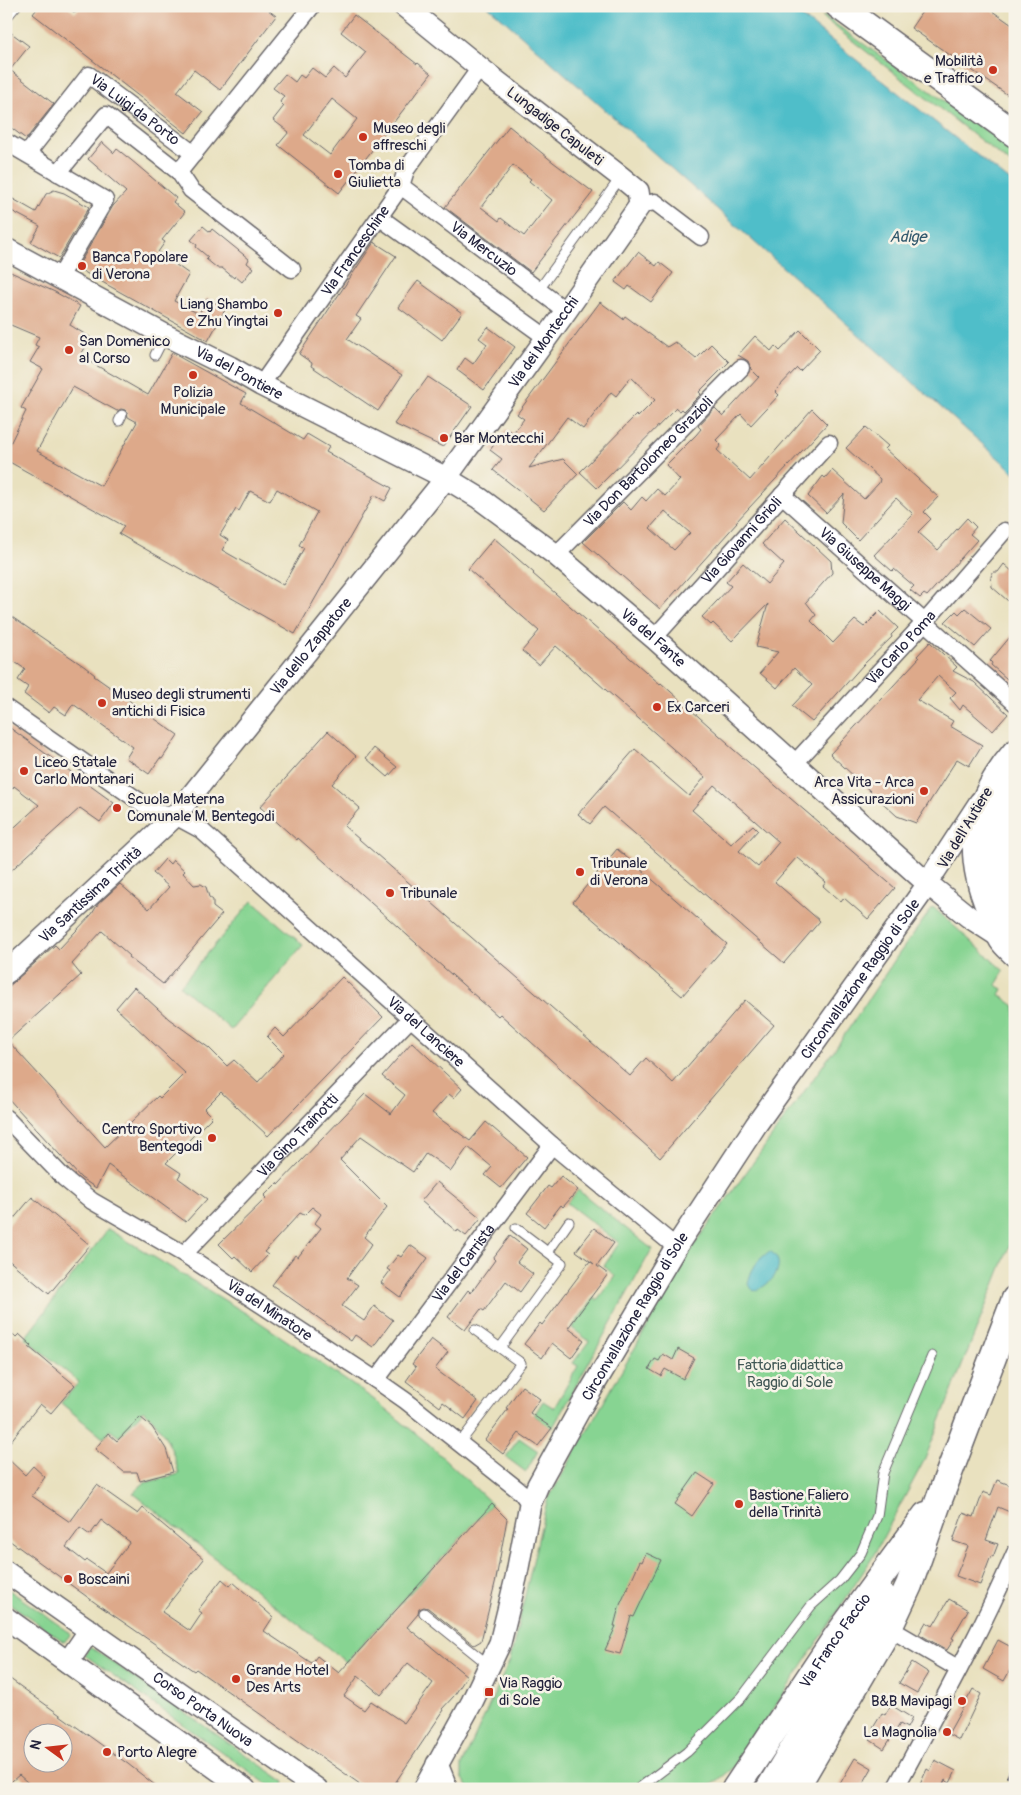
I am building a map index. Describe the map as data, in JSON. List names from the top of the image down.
{
  "streets": {
    "main road": ["Via dell'Autiere", "Via Franco Faccio"],
    "street": [
      "Via Luigi da Porto",
      "Lungadige Capuleti",
      "Via Mercuzio",
      "Via Franceschine",
      "Via dei Montecchi",
      "Via del Pontiere",
      "Via Don Bartolomeo Grazioli",
      "Via Giovanni Grioli",
      "Via Giuseppe Maggi",
      "Via del Fante",
      "Via dello Zappatore",
      "Via Carlo Poma",
      "Via Santissima Trinità",
      "Circonvallazione Raggio di Sole",
      "Via del Lanciere",
      "Via Gino Trainotti",
      "Via del Carrista",
      "Via del Minatore",
      "Corso Porta Nuova"
    ]
  },
  "crossings": [
    ["Lungadige Capuleti", "Via Franceschine"],
    ["Lungadige Capuleti", "Via dei Montecchi"],
    ["Via Mercuzio", "Via Franceschine"],
    ["Via Mercuzio", "Via dei Montecchi"],
    ["Via Franceschine", "Via del Pontiere"],
    ["Via dei Montecchi", "Via del Pontiere"],
    ["Via dei Montecchi", "Via del Fante"],
    ["Via dei Montecchi", "Via dello Zappatore"],
    ["Via del Pontiere", "Via del Fante"],
    ["Via del Pontiere", "Via dello Zappatore"],
    ["Via Don Bartolomeo Grazioli", "Via del Fante"],
    ["Via Giovanni Grioli", "Via Giuseppe Maggi"],
    ["Via Giovanni Grioli", "Via del Fante"],
    ["Via Giuseppe Maggi", "Via Carlo Poma"],
    ["Via del Fante", "Via dello Zappatore"],
    ["Via del Fante", "Via Carlo Poma"],
    ["Via del Fante", "Via dell'Autiere"],
    ["Via del Fante", "Circonvallazione Raggio di Sole"],
    ["Via dello Zappatore", "Via Santissima Trinità"],
    ["Via dello Zappatore", "Via del Lanciere"],
    ["Via dell'Autiere", "Circonvallazione Raggio di Sole"],
    ["Via Santissima Trinità", "Via del Lanciere"],
    ["Circonvallazione Raggio di Sole", "Via del Lanciere"],
    ["Circonvallazione Raggio di Sole", "Via del Minatore"],
    ["Via del Lanciere", "Via Gino Trainotti"],
    ["Via del Lanciere", "Via del Carrista"],
    ["Via Gino Trainotti", "Via del Minatore"],
    ["Via del Carrista", "Via del Minatore"]
  ],
  "water": ["Adige"],
  "parks": ["Fattoria didattica Raggio di Sole"],
  "places": {
    "other": [
      "Mobilità e Traffico",
      "Museo degli affreschi",
      "Tomba di Giulietta",
      "Banca Popolare di Verona",
      "Liang Shambo e Zhu Yingtai",
      "San Domenico al Corso",
      "Polizia Municipale",
      "Bar Montecchi",
      "Museo degli strumenti antichi di Fisica",
      "Ex Carceri",
      "Liceo Statale Carlo Montanari",
      "Arca Vita - Arca Assicurazioni",
      "Scuola Materna Comunale M. Bentegodi",
      "Tribunale di Verona",
      "Tribunale",
      "Centro Sportivo Bentegodi",
      "Bastione Faliero della Trinità",
      "Boscaini",
      "Grande Hotel Des Arts",
      "B&B Mavipagi",
      "La Magnolia",
      "Porto Alegre"
    ],
    "transit": ["Via Raggio di Sole"]
  },
  "north": "left"
}
